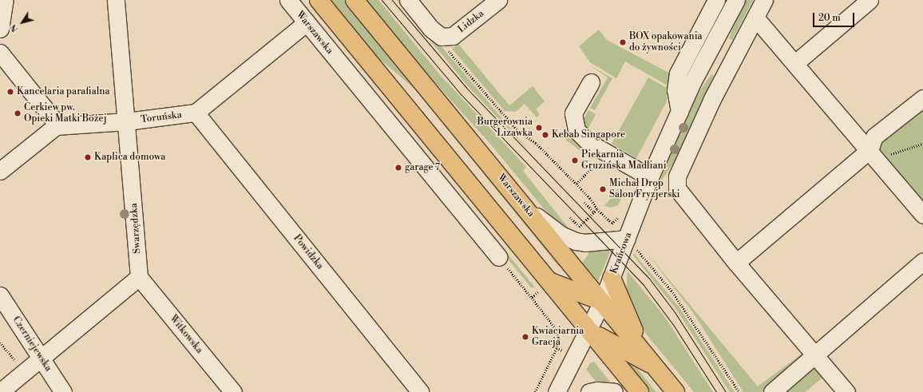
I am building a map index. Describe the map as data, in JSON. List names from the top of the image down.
{
  "streets": {
    "main road": ["Warszawska"],
    "street": [
      "Lidzka",
      "Toruńska",
      "Swarzędzka",
      "Powidzka",
      "Krańcowa",
      "Witkowska",
      "Czerniejewska"
    ]
  },
  "crossings": [
    ["Warszawska", "Toruńska"],
    ["Warszawska", "Krańcowa"],
    ["Toruńska", "Swarzędzka"],
    ["Toruńska", "Powidzka"],
    ["Swarzędzka", "Witkowska"]
  ],
  "places": [
    "BOX opakowania do żywności",
    "Kancelaria parafialna",
    "Cerkiew pw. Opieki Matki Bożej",
    "Burgerownia Lizawka",
    "Kebab Singapore",
    "Kaplica domowa",
    "Piekarnia Gruzińska Madliani",
    "garage 7",
    "Michał Drop Salon Fryzjerski",
    "Kwiaciarnia Gracja"
  ],
  "scale_bar": "20 m",
  "north": "bottom left"
}
